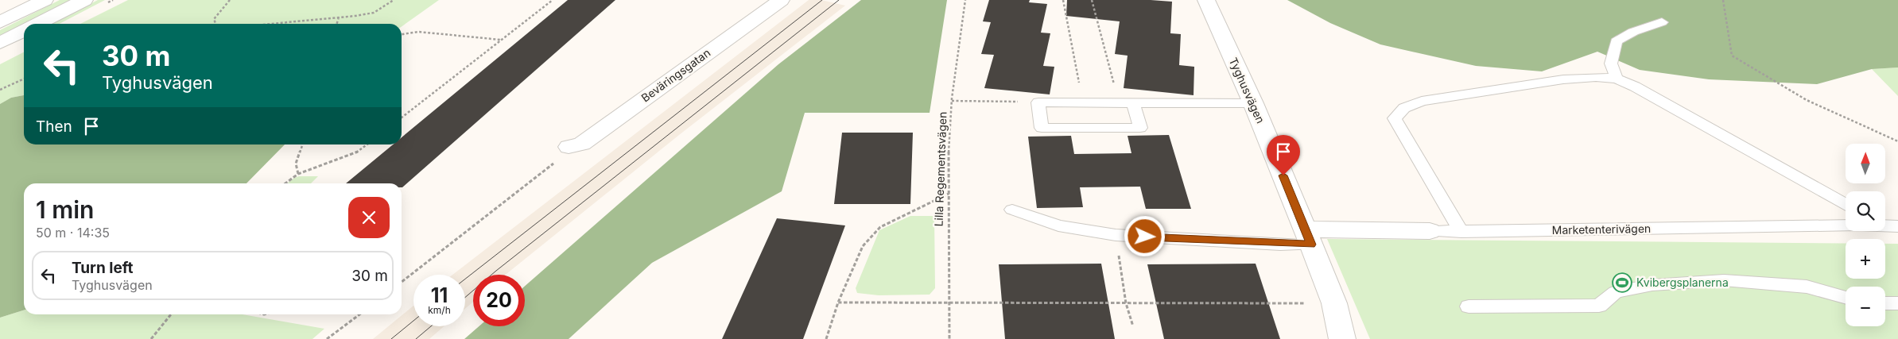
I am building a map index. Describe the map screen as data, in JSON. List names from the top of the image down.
{
  "streets": {
    "street": ["Beväringsgatan", "Tyghusvägen", "Marketenterivägen"],
    "path": ["Lilla Regementsvägen"]
  },
  "crossings": [
    ["Tyghusvägen", "Marketenterivägen"]
  ],
  "places": {
    "sports": ["Kvibergsplanerna"]
  },
  "north": "top",
  "page": {
    "turn": ["30 m", "Tyghusvägen"],
    "then": "Then",
    "map_buttons": ["+", "−"],
    "heading": ["1 min", "50 m · 14:35"],
    "list": [
      {
        "name": "Turn left",
        "note": "Tyghusvägen",
        "value": "30 m"
      }
    ],
    "speed": "11 km/h",
    "limit": "20"
  }
}
